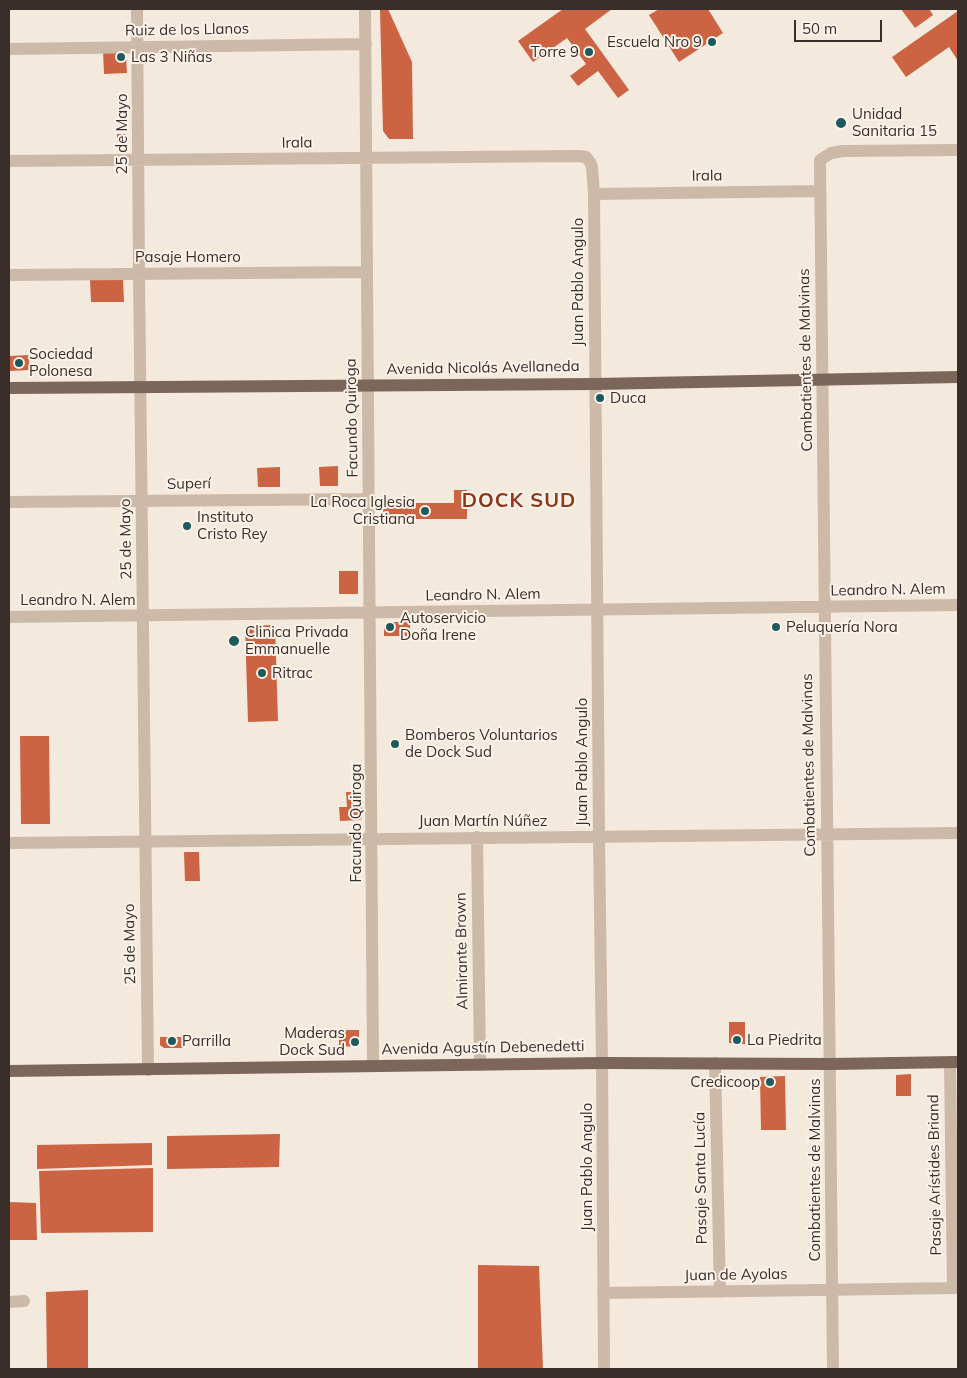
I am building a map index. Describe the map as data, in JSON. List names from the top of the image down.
{
  "streets": {
    "main road": ["Avenida Nicolás Avellaneda", "Avenida Agustín Debenedetti"],
    "street": [
      "Ruiz de los Llanos",
      "25 de Mayo",
      "Irala",
      "Pasaje Homero",
      "Juan Pablo Angulo",
      "Combatientes de Malvinas",
      "Facundo Quiroga",
      "Superí",
      "Leandro N. Alem",
      "Juan Martín Núñez",
      "Almirante Brown",
      "Pasaje Arístides Briand",
      "Pasaje Santa Lucía",
      "Juan de Ayolas"
    ]
  },
  "crossings": [
    ["Ruiz de los Llanos", "25 de Mayo"],
    ["Ruiz de los Llanos", "Facundo Quiroga"],
    ["25 de Mayo", "Irala"],
    ["25 de Mayo", "Pasaje Homero"],
    ["25 de Mayo", "Avenida Nicolás Avellaneda"],
    ["25 de Mayo", "Superí"],
    ["25 de Mayo", "Leandro N. Alem"],
    ["25 de Mayo", "Juan Martín Núñez"],
    ["25 de Mayo", "Avenida Agustín Debenedetti"],
    ["Irala", "Juan Pablo Angulo"],
    ["Irala", "Combatientes de Malvinas"],
    ["Irala", "Facundo Quiroga"],
    ["Pasaje Homero", "Facundo Quiroga"],
    ["Juan Pablo Angulo", "Avenida Nicolás Avellaneda"],
    ["Juan Pablo Angulo", "Leandro N. Alem"],
    ["Juan Pablo Angulo", "Juan Martín Núñez"],
    ["Juan Pablo Angulo", "Avenida Agustín Debenedetti"],
    ["Juan Pablo Angulo", "Juan de Ayolas"],
    ["Combatientes de Malvinas", "Avenida Nicolás Avellaneda"],
    ["Combatientes de Malvinas", "Leandro N. Alem"],
    ["Combatientes de Malvinas", "Juan Martín Núñez"],
    ["Combatientes de Malvinas", "Avenida Agustín Debenedetti"],
    ["Combatientes de Malvinas", "Juan de Ayolas"],
    ["Avenida Nicolás Avellaneda", "Facundo Quiroga"],
    ["Facundo Quiroga", "Superí"],
    ["Facundo Quiroga", "Leandro N. Alem"],
    ["Facundo Quiroga", "Juan Martín Núñez"],
    ["Facundo Quiroga", "Avenida Agustín Debenedetti"],
    ["Juan Martín Núñez", "Almirante Brown"],
    ["Almirante Brown", "Avenida Agustín Debenedetti"],
    ["Avenida Agustín Debenedetti", "Pasaje Arístides Briand"],
    ["Avenida Agustín Debenedetti", "Pasaje Santa Lucía"],
    ["Pasaje Arístides Briand", "Juan de Ayolas"],
    ["Pasaje Santa Lucía", "Juan de Ayolas"]
  ],
  "districts": ["DOCK SUD"],
  "places": [
    "Escuela Nro 9",
    "Torre 9",
    "Las 3 Niñas",
    "Unidad Sanitaria 15",
    "Sociedad Polonesa",
    "Duca",
    "La Roca Iglesia Cristiana",
    "Instituto Cristo Rey",
    "Autoservicio Doña Irene",
    "Peluquería Nora",
    "Clinica Privada Emmanuelle",
    "Ritrac",
    "Bomberos Voluntarios de Dock Sud",
    "La Piedrita",
    "Parrilla",
    "Maderas Dock Sud",
    "Credicoop"
  ],
  "scale_bar": "50 m"
}
